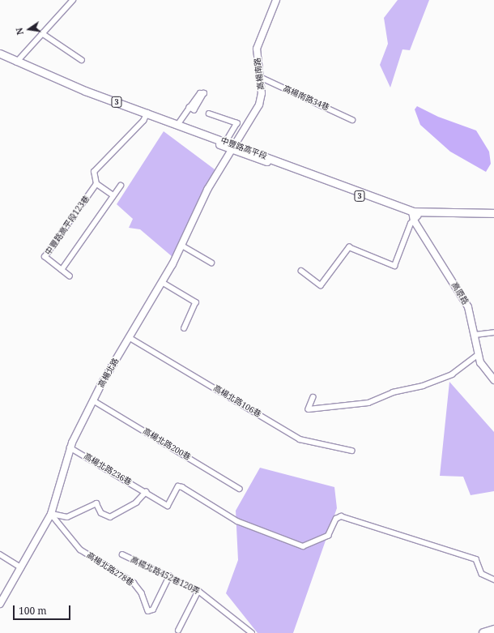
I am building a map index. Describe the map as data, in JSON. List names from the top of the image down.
{
  "streets": {
    "main road": ["3", "中豐路高平段"],
    "street": [
      "高楊南路",
      "高楊南路34巷",
      "中豐路高平段123巷",
      "高原路",
      "高楊北路",
      "高楊北路106巷",
      "高楊北路200巷",
      "高楊北路236巷",
      "高楊北路278巷",
      "高楊北路452巷120弄"
    ]
  },
  "crossings": [
    ["高楊南路", "高楊南路34巷"],
    ["高楊南路", "中豐路高平段"],
    ["高楊南路", "高楊北路"],
    ["中豐路高平段", "中豐路高平段123巷"],
    ["中豐路高平段", "高原路"],
    ["中豐路高平段", "高楊北路"],
    ["高楊北路", "高楊北路106巷"],
    ["高楊北路", "高楊北路200巷"],
    ["高楊北路", "高楊北路236巷"],
    ["高楊北路", "高楊北路278巷"],
    ["高楊北路278巷", "高楊北路452巷120弄"]
  ],
  "scale_bar": "100 m",
  "north": "left"
}
